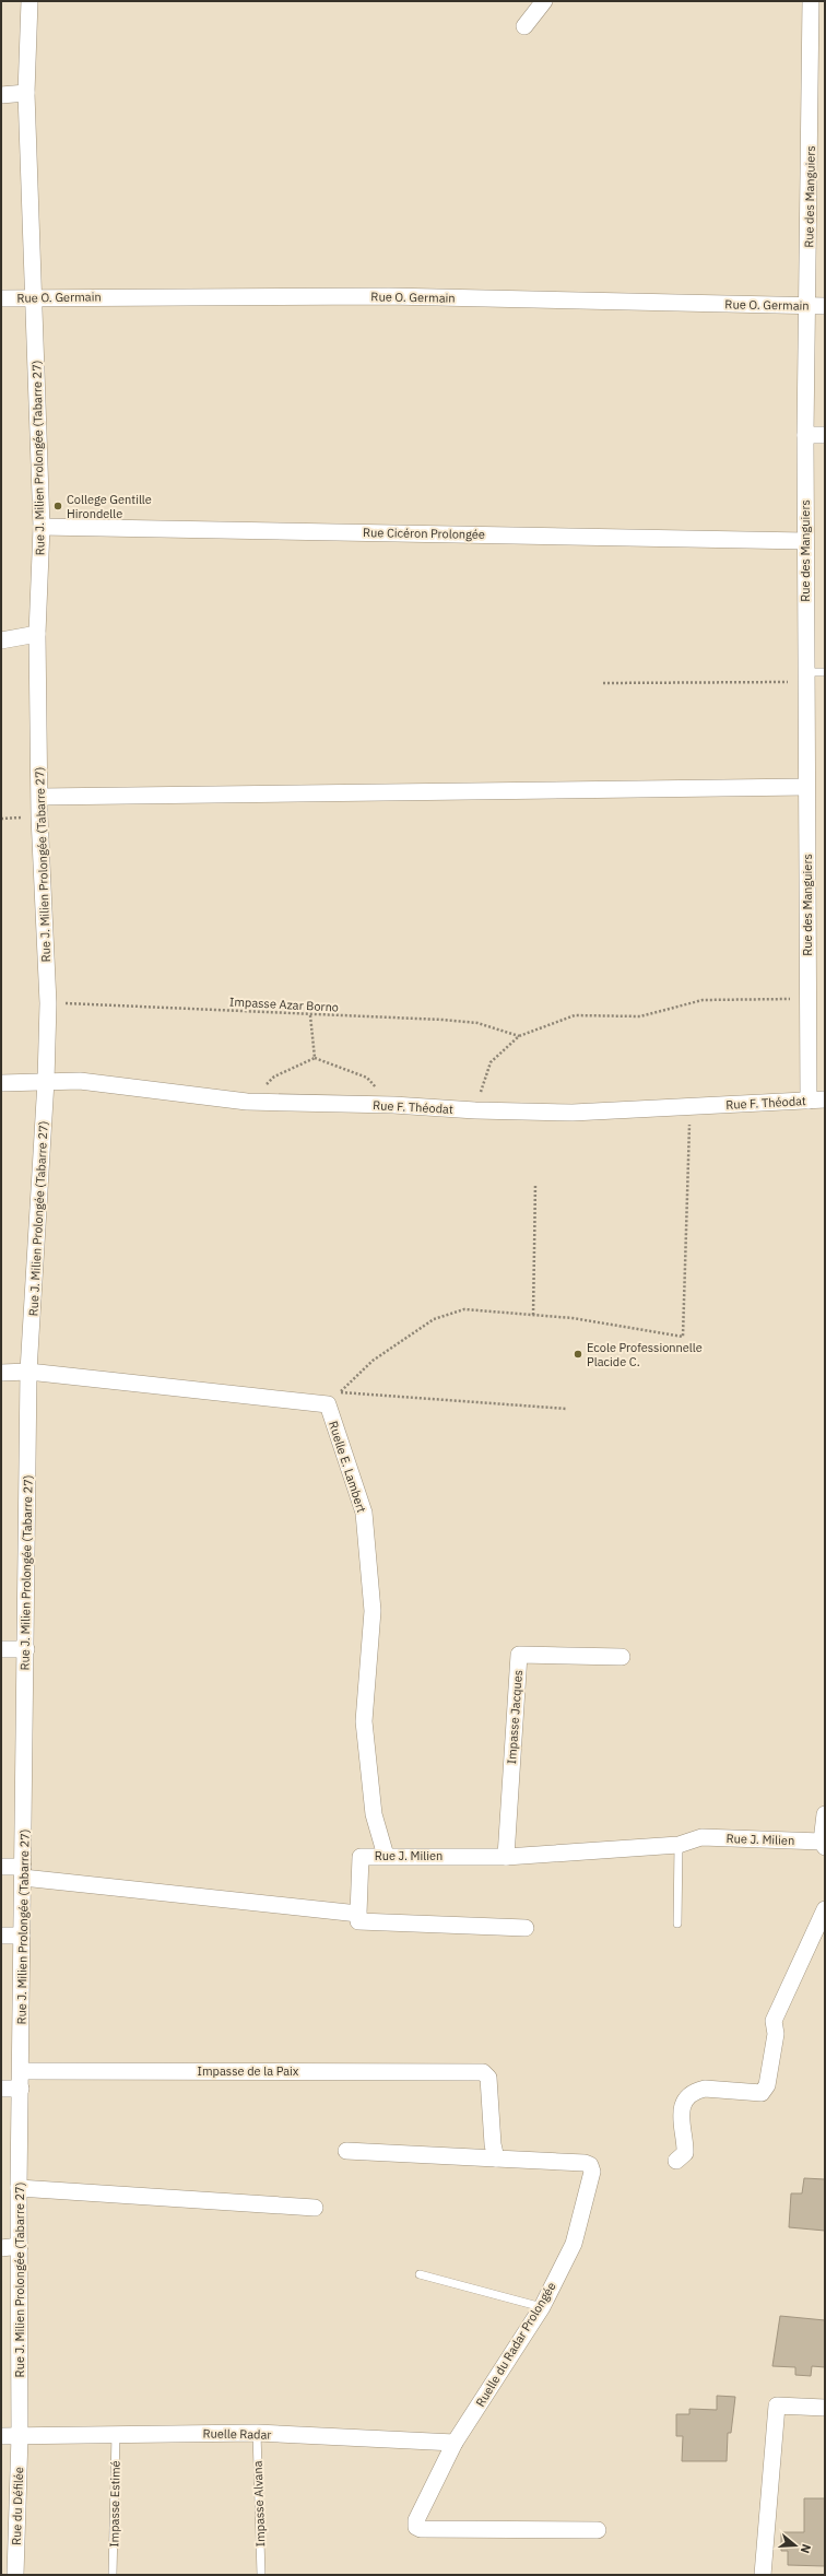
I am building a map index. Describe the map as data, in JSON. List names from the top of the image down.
{
  "streets": {
    "street": [
      "Rue des Manguiers",
      "Rue O. Germain",
      "Rue J. Milien Prolongée (Tabarre 27)",
      "Rue Cicéron Prolongée",
      "Rue F. Théodat",
      "Ruelle E. Lambert",
      "Impasse Jacques",
      "Rue J. Milien",
      "Impasse de la Paix",
      "Ruelle du Radar Prolongée",
      "Ruelle Radar",
      "Rue du Défilée"
    ],
    "lane": ["Impasse Estimé", "Impasse Alvana"],
    "path": ["Impasse Azar Borno"]
  },
  "crossings": [
    ["Rue des Manguiers", "Rue O. Germain"],
    ["Rue des Manguiers", "Rue Cicéron Prolongée"],
    ["Rue des Manguiers", "Rue F. Théodat"],
    ["Rue O. Germain", "Rue J. Milien Prolongée (Tabarre 27)"],
    ["Rue J. Milien Prolongée (Tabarre 27)", "Rue Cicéron Prolongée"],
    ["Rue J. Milien Prolongée (Tabarre 27)", "Impasse Azar Borno"],
    ["Rue J. Milien Prolongée (Tabarre 27)", "Rue F. Théodat"],
    ["Rue J. Milien Prolongée (Tabarre 27)", "Ruelle E. Lambert"],
    ["Rue J. Milien Prolongée (Tabarre 27)", "Impasse de la Paix"],
    ["Rue J. Milien Prolongée (Tabarre 27)", "Ruelle Radar"],
    ["Rue J. Milien Prolongée (Tabarre 27)", "Rue du Défilée"],
    ["Ruelle E. Lambert", "Rue J. Milien"],
    ["Impasse Jacques", "Rue J. Milien"],
    ["Impasse de la Paix", "Ruelle du Radar Prolongée"],
    ["Ruelle du Radar Prolongée", "Ruelle Radar"],
    ["Ruelle Radar", "Impasse Estimé"],
    ["Ruelle Radar", "Impasse Alvana"],
    ["Ruelle Radar", "Rue du Défilée"]
  ],
  "places": ["College Gentille Hirondelle", "Ecole Professionnelle Placide C."],
  "north": "right"
}
